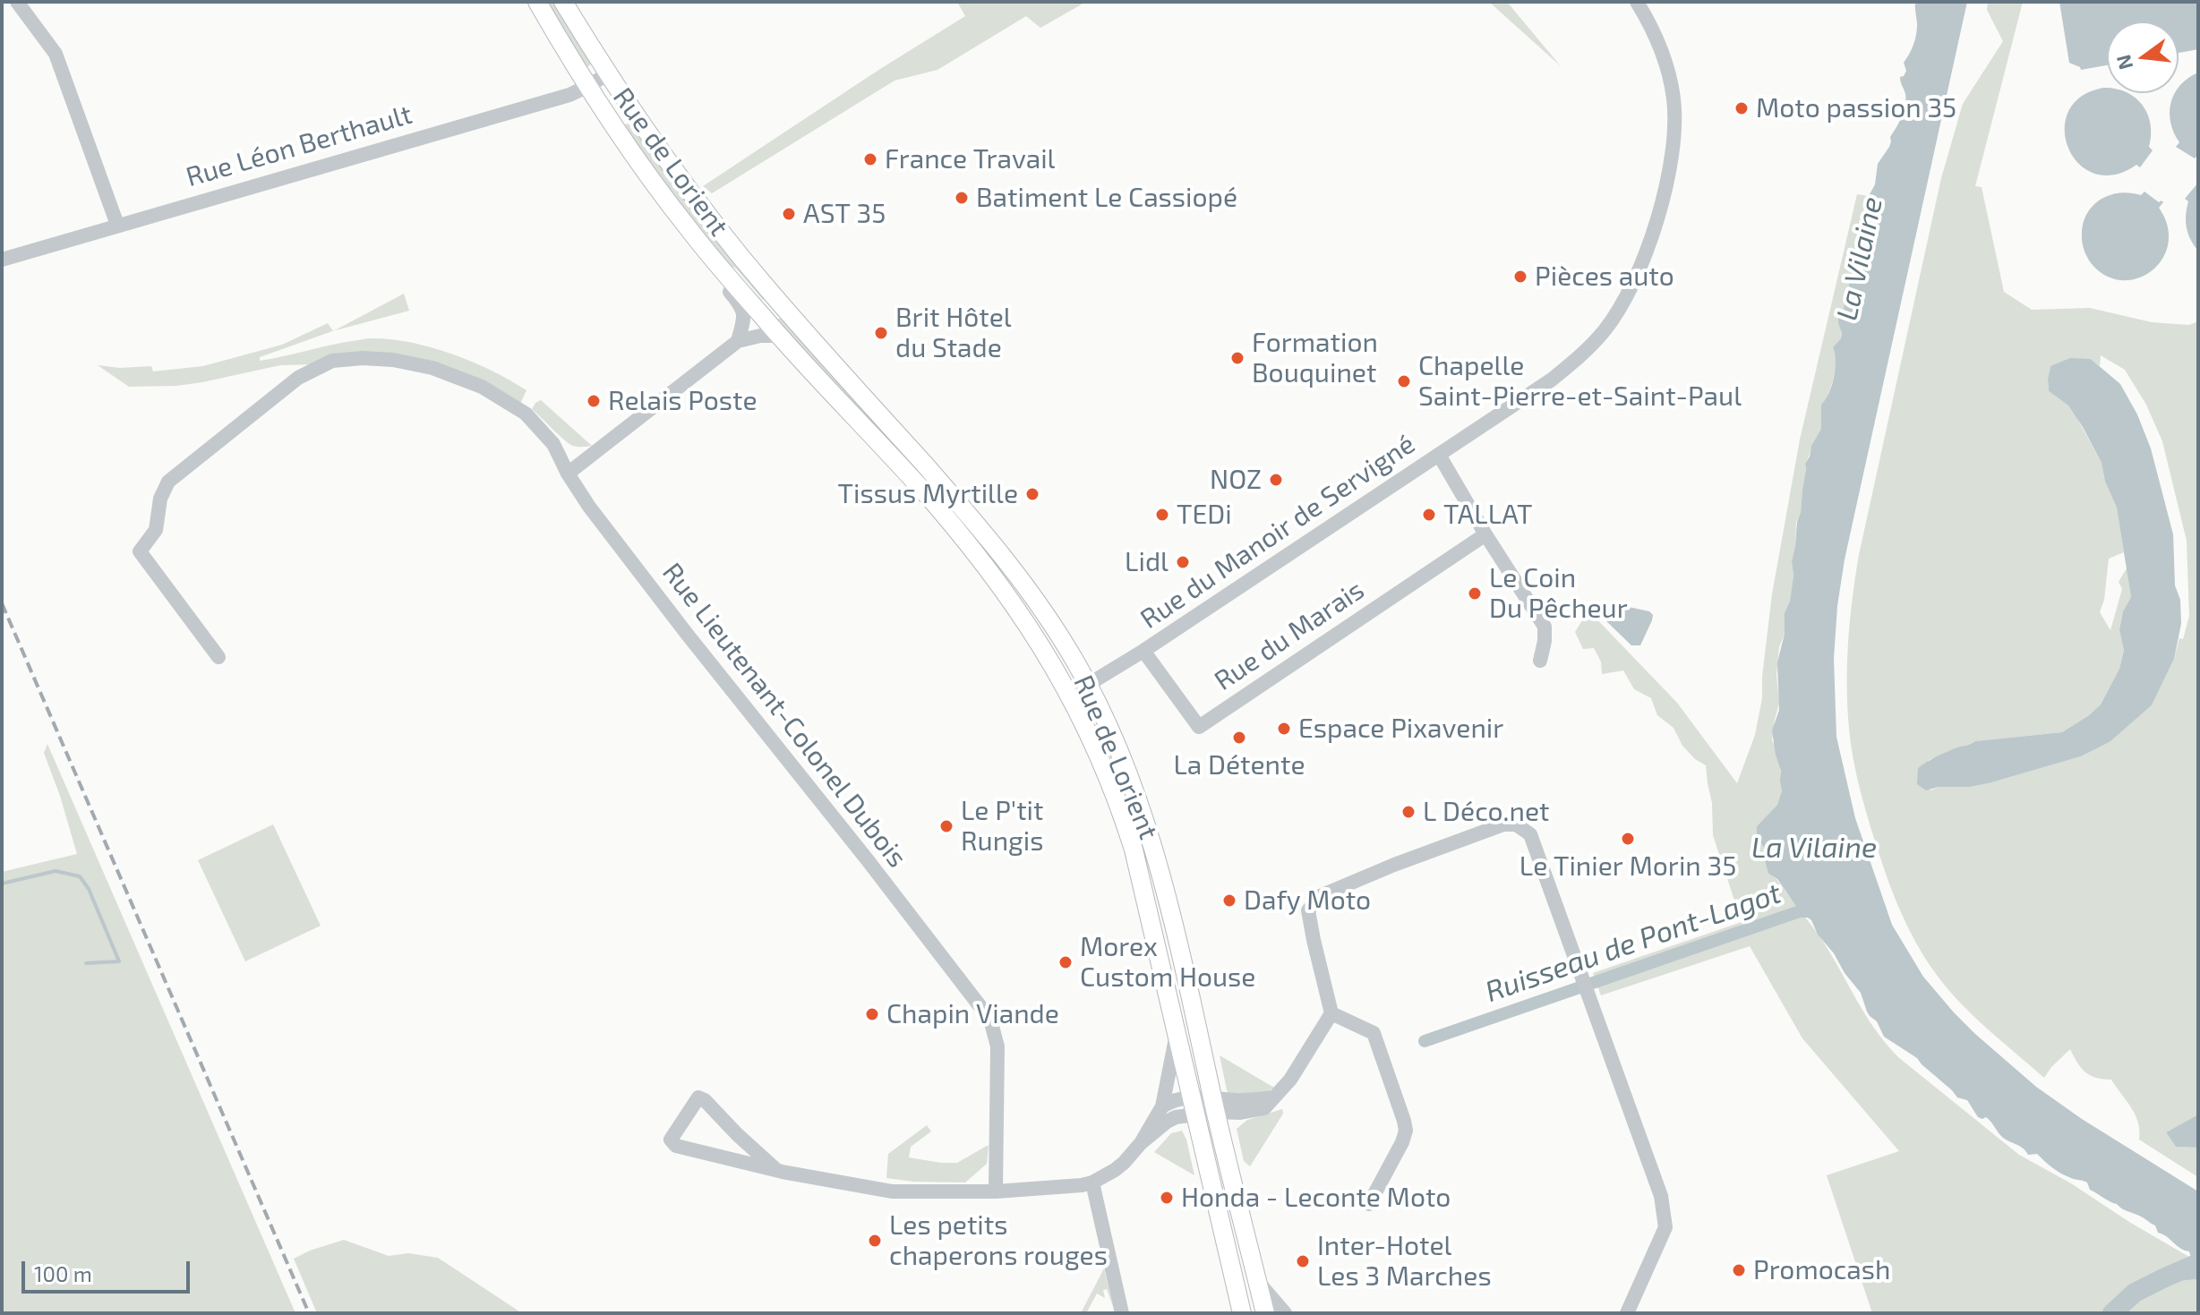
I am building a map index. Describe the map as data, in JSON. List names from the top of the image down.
{
  "streets": {
    "main road": ["Rue de Lorient"],
    "street": [
      "Rue Léon Berthault",
      "Rue du Manoir de Servigné",
      "Rue du Marais",
      "Rue Lieutenant-Colonel Dubois"
    ]
  },
  "crossings": [
    ["Rue Léon Berthault", "Rue de Lorient"],
    ["Rue de Lorient", "Rue du Manoir de Servigné"],
    ["Rue du Manoir de Servigné", "Rue du Marais"]
  ],
  "water": ["La Vilaine", "Ruisseau de Pont-Lagot"],
  "places": [
    "Moto passion 35",
    "France Travail",
    "Batiment Le Cassiopé",
    "AST 35",
    "Pièces auto",
    "Brit Hôtel du Stade",
    "Formation Bouquinet",
    "Chapelle Saint-Pierre-et-Saint-Paul",
    "Relais Poste",
    "NOZ",
    "Tissus Myrtille",
    "TEDi",
    "TALLAT",
    "Lidl",
    "Le Coin Du Pêcheur",
    "Espace Pixavenir",
    "La Détente",
    "L Déco.net",
    "Le P'tit Rungis",
    "Le Tinier Morin 35",
    "Dafy Moto",
    "Morex Custom House",
    "Chapin Viande",
    "Honda - Leconte Moto",
    "Les petits chaperons rouges",
    "Inter-Hotel Les 3 Marches",
    "Promocash"
  ],
  "scale_bar": "100 m",
  "north": "left"
}
